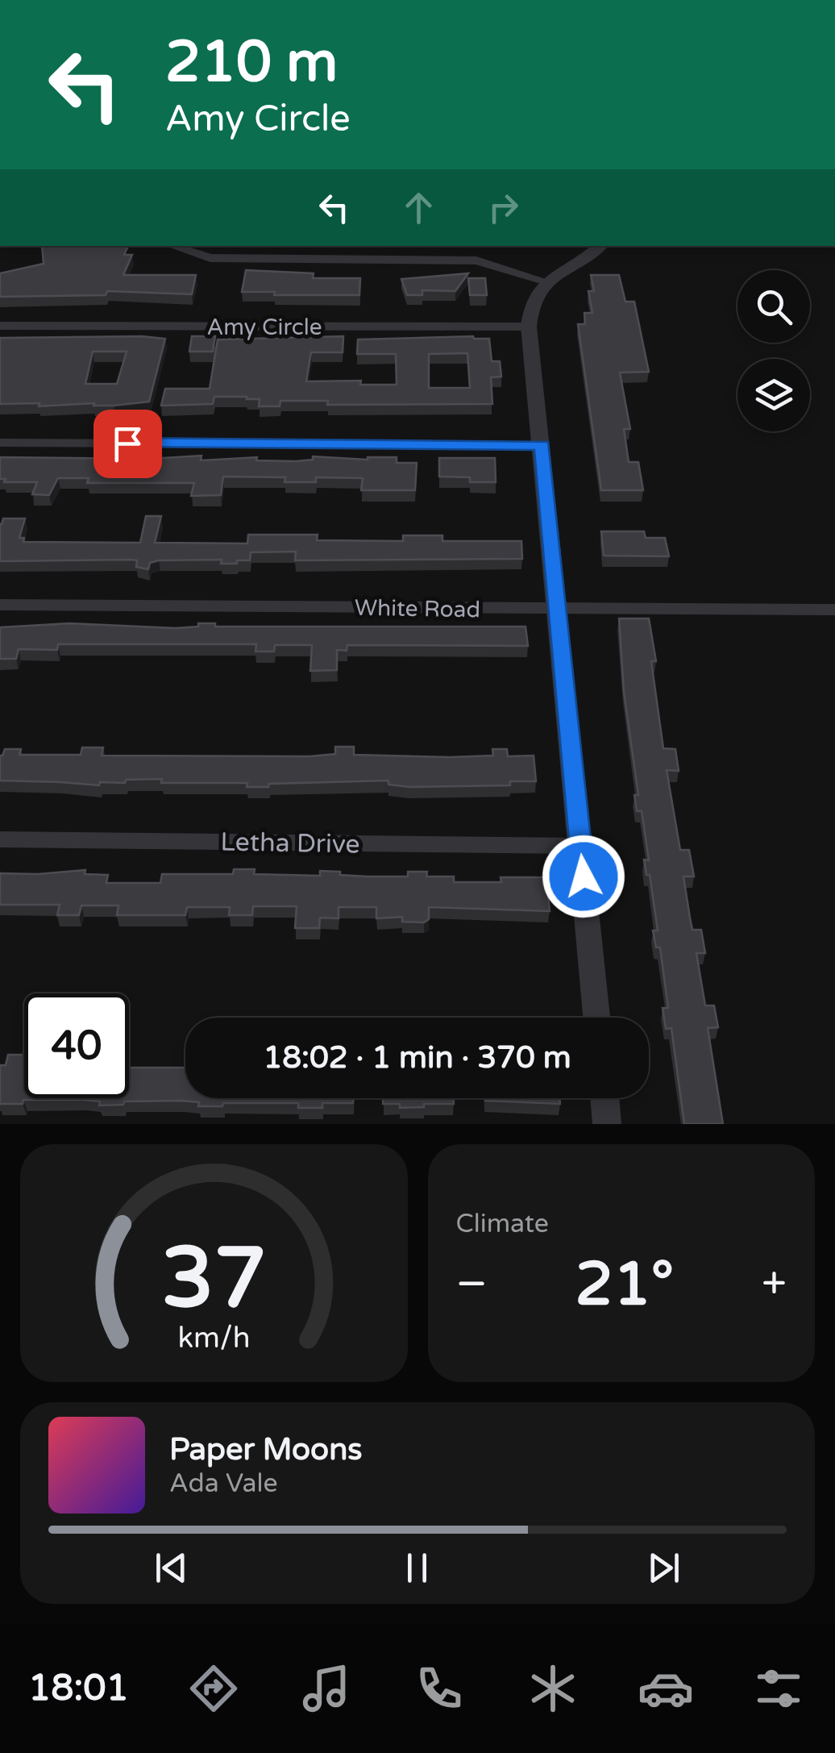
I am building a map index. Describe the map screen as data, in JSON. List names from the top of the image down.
{
  "streets": {
    "street": ["Amy Circle", "White Road", "Letha Drive"]
  },
  "page": {
    "turn": ["210 m", "Amy Circle"],
    "limit": "40",
    "trip": "18:02 · 1 min · 370 m",
    "tile": "Climate",
    "heat": ["−", "21°", "+"],
    "song": ["Paper Moons", "Ada Vale"],
    "tabs": "18:01",
    "gauge": ["37", "km/h"]
  }
}
